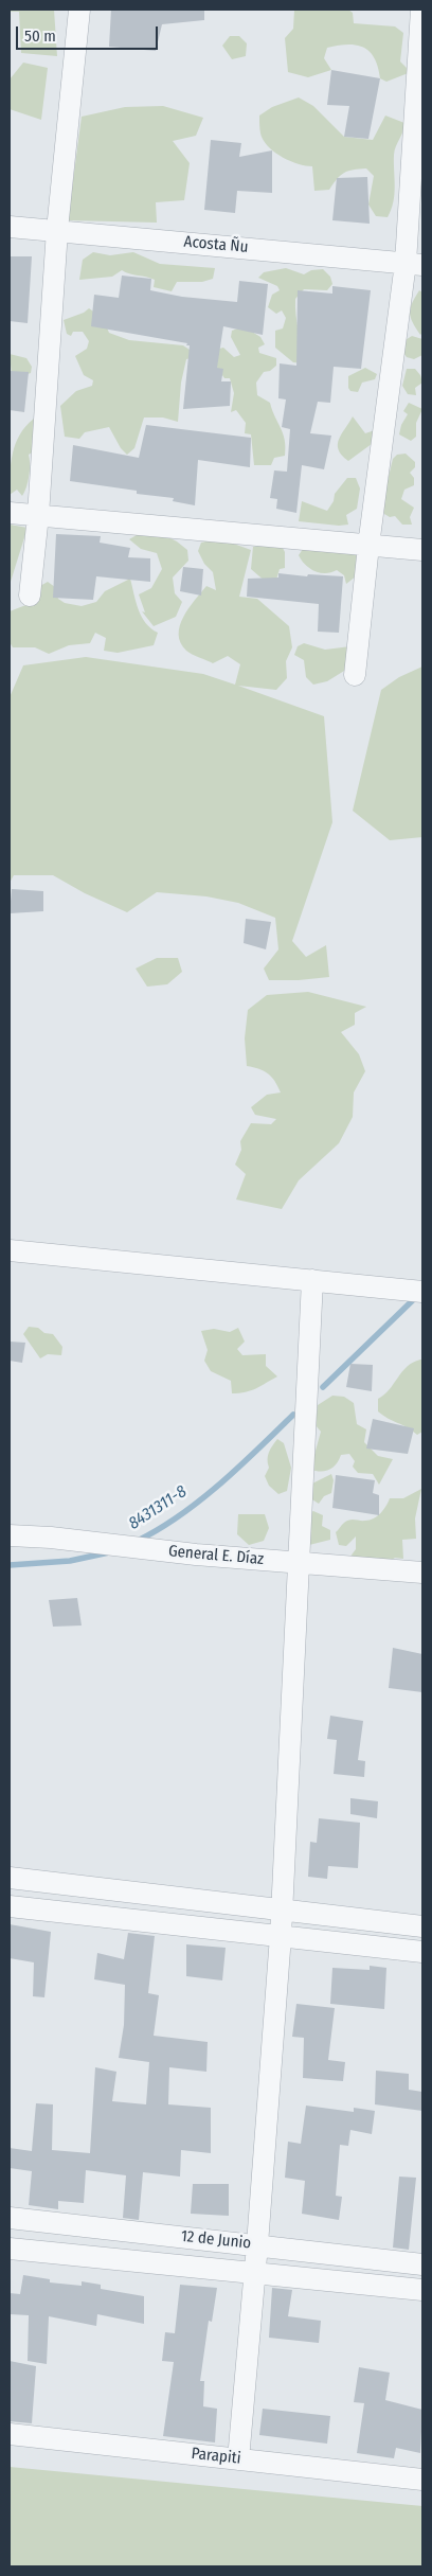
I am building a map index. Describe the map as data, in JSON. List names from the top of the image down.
{
  "streets": {
    "street": [
      "Acosta Ñu",
      "General E. Díaz",
      "12 de Junio",
      "Parapiti"
    ]
  },
  "water": ["8431311-8"],
  "scale_bar": "50 m"
}
